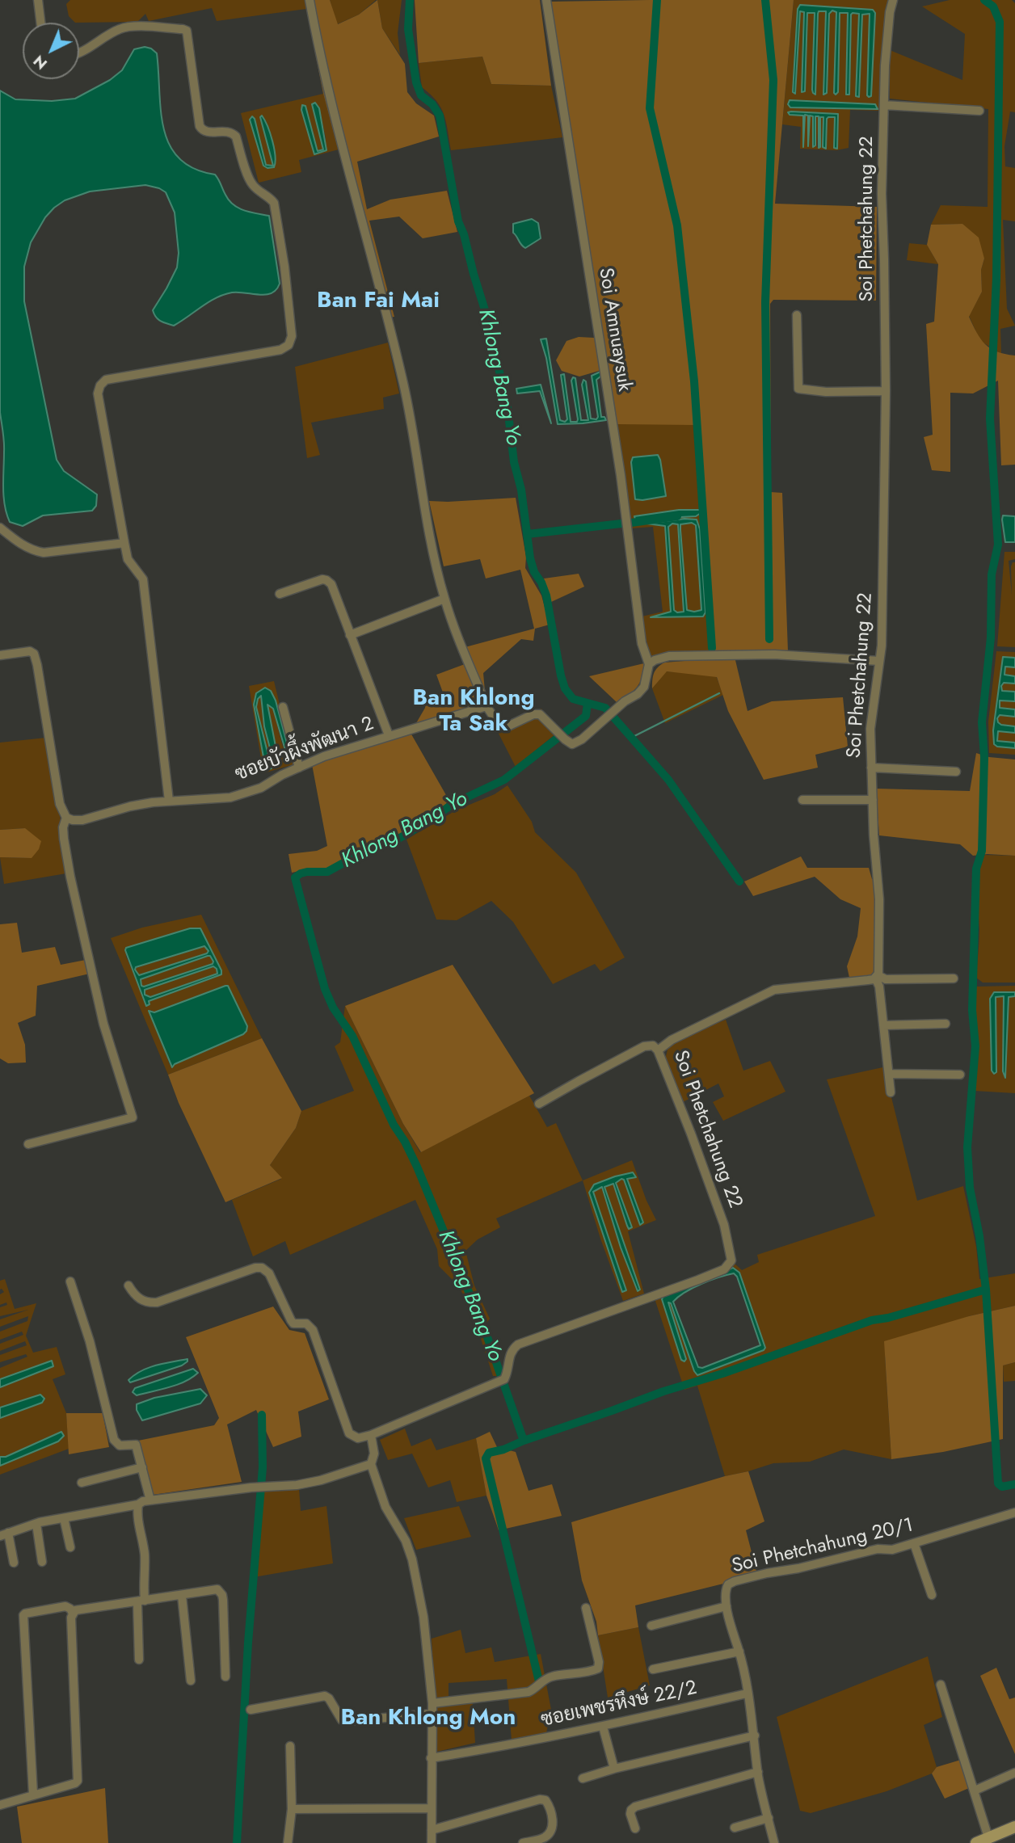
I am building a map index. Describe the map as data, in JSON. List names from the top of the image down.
{
  "streets": {
    "street": [
      "Soi Phetchahung 22",
      "Soi Amnuaysuk",
      "ซอยบัวผึ้งพัฒนา 2",
      "Soi Phetchahung 20/1",
      "ซอยเพชรหึงษ์ 22/2"
    ]
  },
  "crossings": [
    ["Soi Phetchahung 20/1", "ซอยเพชรหึงษ์ 22/2"]
  ],
  "districts": ["Ban Fai Mai", "Ban Khlong Ta Sak", "Ban Khlong Mon"],
  "water": ["Khlong Bang Yo"],
  "north": "bottom left"
}
